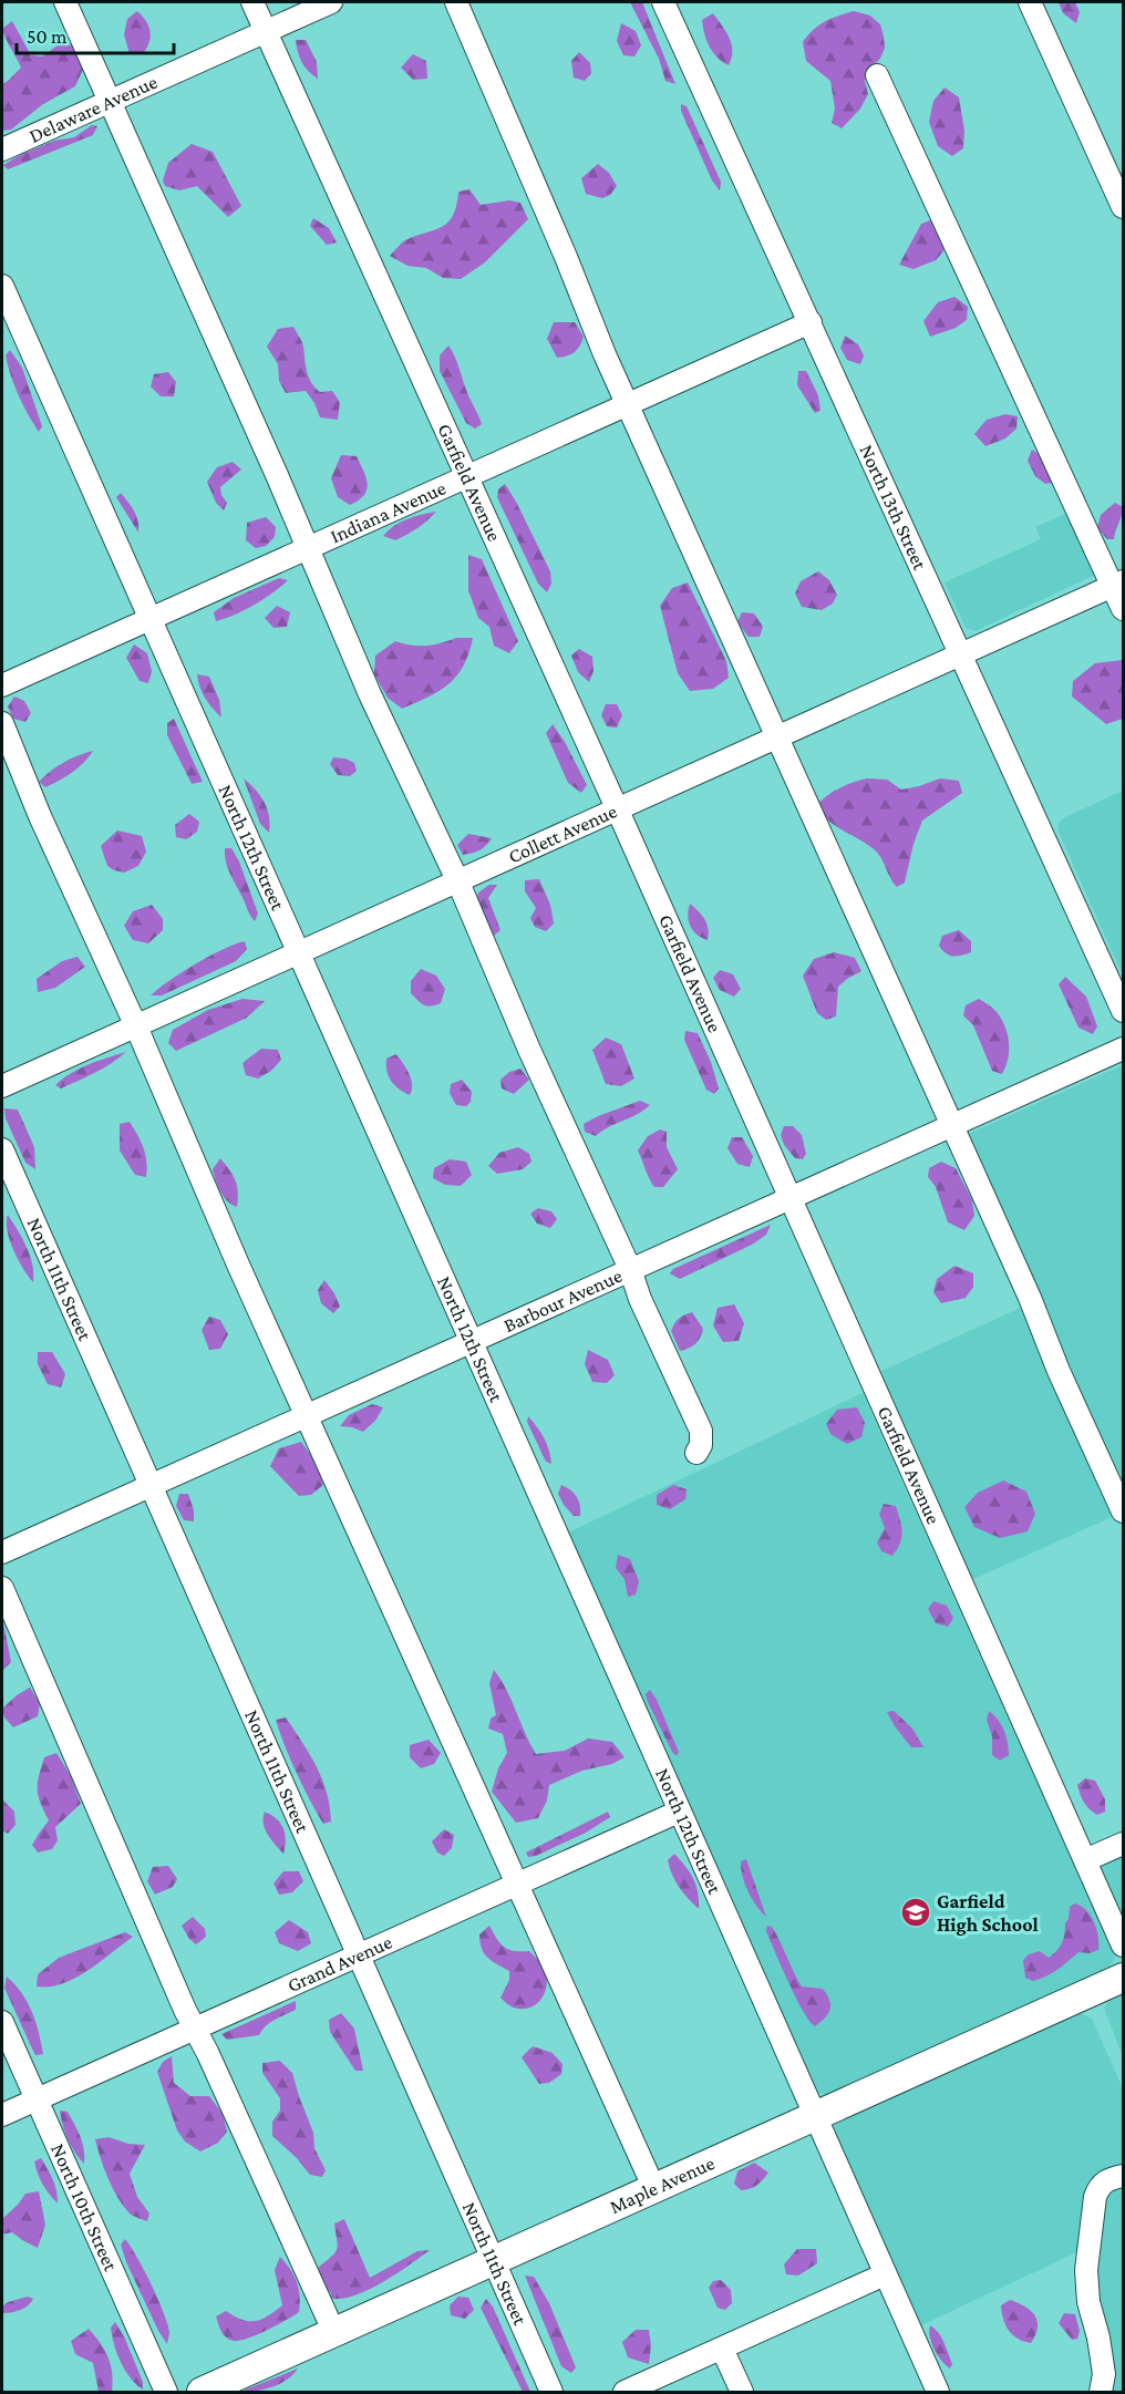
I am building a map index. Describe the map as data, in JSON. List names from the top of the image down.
{
  "streets": {
    "main road": ["Maple Avenue"],
    "street": [
      "Delaware Avenue",
      "Garfield Avenue",
      "North 13th Street",
      "Indiana Avenue",
      "Collett Avenue",
      "North 12th Street",
      "North 11th Street",
      "Barbour Avenue",
      "Grand Avenue",
      "North 10th Street"
    ]
  },
  "crossings": [
    ["Delaware Avenue", "Garfield Avenue"],
    ["Garfield Avenue", "Indiana Avenue"],
    ["Garfield Avenue", "Collett Avenue"],
    ["Garfield Avenue", "Barbour Avenue"],
    ["North 13th Street", "Indiana Avenue"],
    ["North 13th Street", "Collett Avenue"],
    ["Indiana Avenue", "North 12th Street"],
    ["Collett Avenue", "North 12th Street"],
    ["North 12th Street", "Barbour Avenue"],
    ["North 12th Street", "Grand Avenue"],
    ["North 12th Street", "Maple Avenue"],
    ["North 11th Street", "Barbour Avenue"],
    ["North 11th Street", "Grand Avenue"],
    ["North 11th Street", "Maple Avenue"],
    ["Grand Avenue", "North 10th Street"]
  ],
  "places": {
    "school or university": ["Garfield High School"]
  },
  "scale_bar": "50 m"
}
